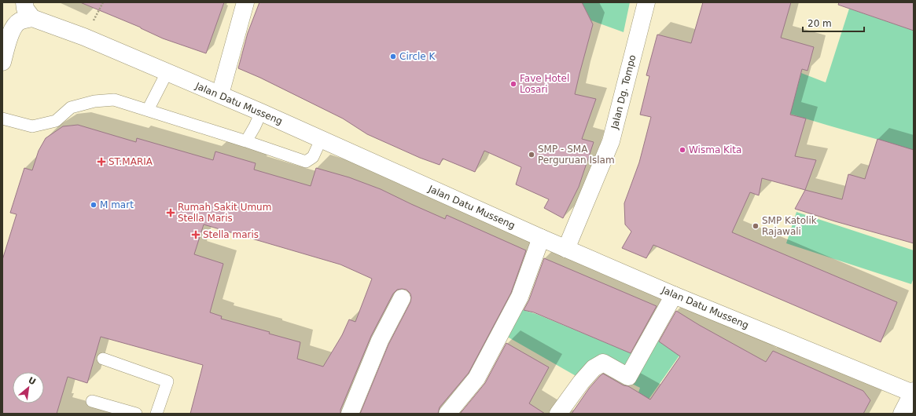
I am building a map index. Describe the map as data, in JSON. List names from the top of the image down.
{
  "streets": {
    "street": ["Jalan Dg. Tompo", "Jalan Datu Musseng"]
  },
  "crossings": [
    ["Jalan Dg. Tompo", "Jalan Datu Musseng"]
  ],
  "places": {
    "other": [
      "Circle K",
      "Fave Hotel Losari",
      "Wisma Kita",
      "SMP - SMA Perguruan Islam",
      "M mart",
      "SMP Katolik Rajawali"
    ],
    "health": ["ST.MARIA", "Rumah Sakit Umum Stella Maris", "Stella maris"]
  },
  "scale_bar": "20 m",
  "north": "top right"
}
